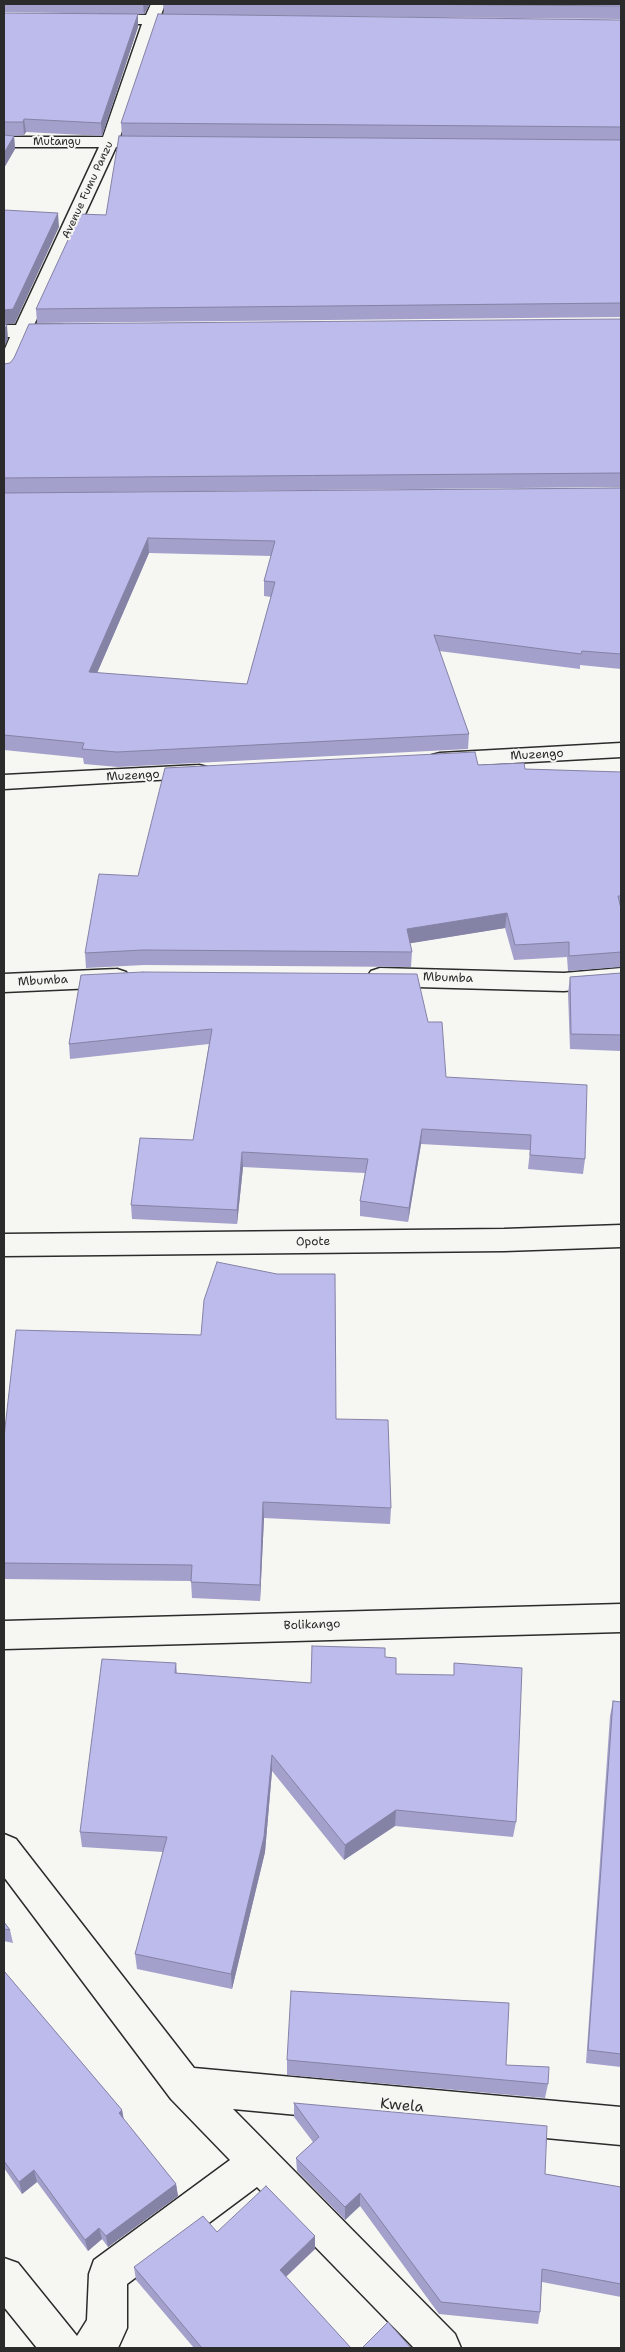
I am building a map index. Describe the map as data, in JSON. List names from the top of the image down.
{
  "streets": {
    "street": [
      "Mutangu",
      "Avenue Fumu Panzu",
      "Muzengo",
      "Mbumba",
      "Opote",
      "Bolikango",
      "Kwela"
    ]
  },
  "crossings": [
    ["Mutangu", "Avenue Fumu Panzu"]
  ]
}
